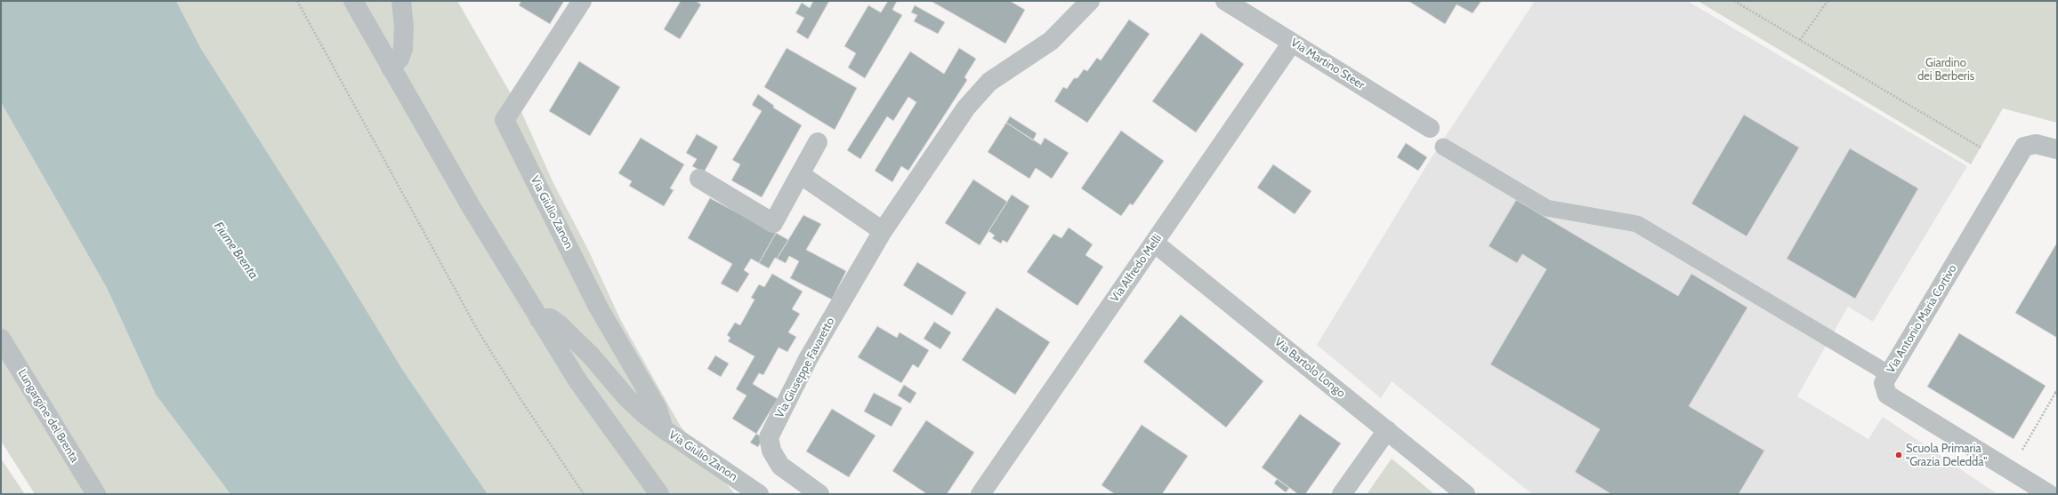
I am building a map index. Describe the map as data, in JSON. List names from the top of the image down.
{
  "streets": {
    "street": [
      "Via Martino Steer",
      "Via Giulio Zanon",
      "Via Alfredo Melli",
      "Via Antonio Maria Cortivo",
      "Via Giuseppe Favaretto",
      "Via Bartolo Longo",
      "Lungargine del Brenta"
    ]
  },
  "crossings": [
    ["Via Martino Steer", "Via Alfredo Melli"],
    ["Via Alfredo Melli", "Via Bartolo Longo"]
  ],
  "water": ["Fiume Brenta"],
  "parks": ["Giardino dei Berberis"],
  "places": ["Scuola Primaria \"Grazia Deledda\""]
}
